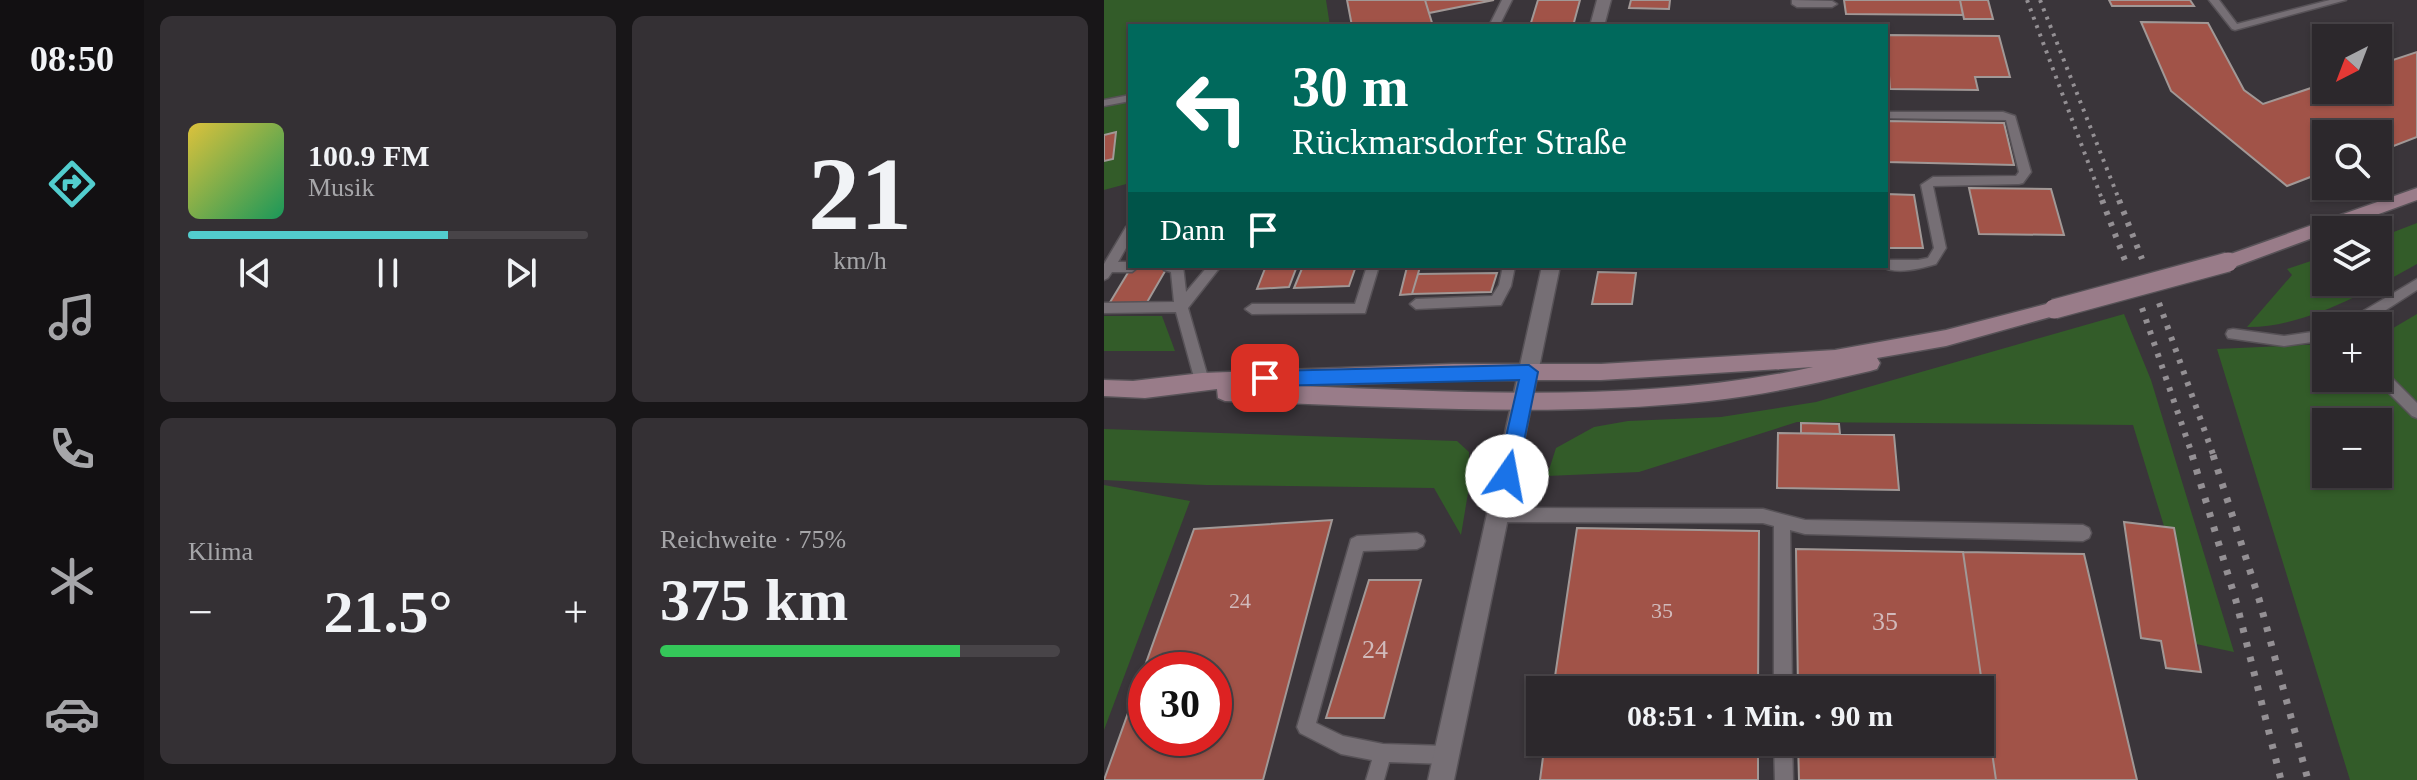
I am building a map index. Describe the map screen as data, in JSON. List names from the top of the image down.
{
  "house_numbers": [
    "24",
    "35",
    "35",
    "24"
  ],
  "north": "bottom left",
  "page": {
    "tabs": "08:50",
    "tile": [
      ["21", "km/h"],
      "Klima",
      ["Reichweite · 75%", "375 km"]
    ],
    "map_buttons": ["+", "−"],
    "turn": ["30 m", "Rückmarsdorfer Straße"],
    "song": ["100.9 FM", "Musik"],
    "then": "Dann",
    "heat": ["−", "21.5°", "+"],
    "limit": "30",
    "trip": "08:51 · 1 Min. · 90 m"
  }
}
